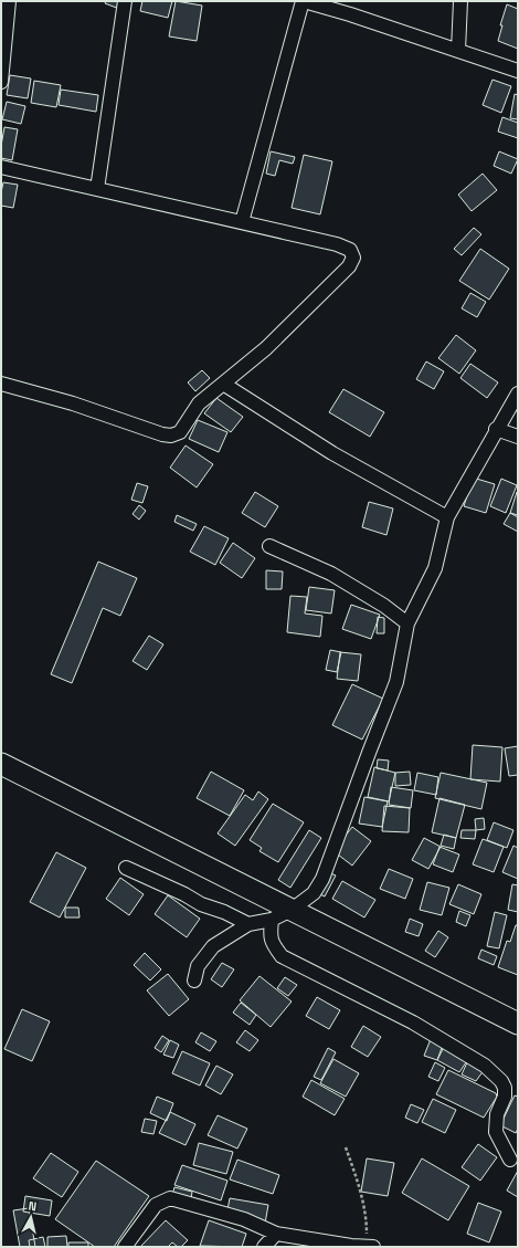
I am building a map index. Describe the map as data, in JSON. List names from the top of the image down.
{
  "north": "top"
}
